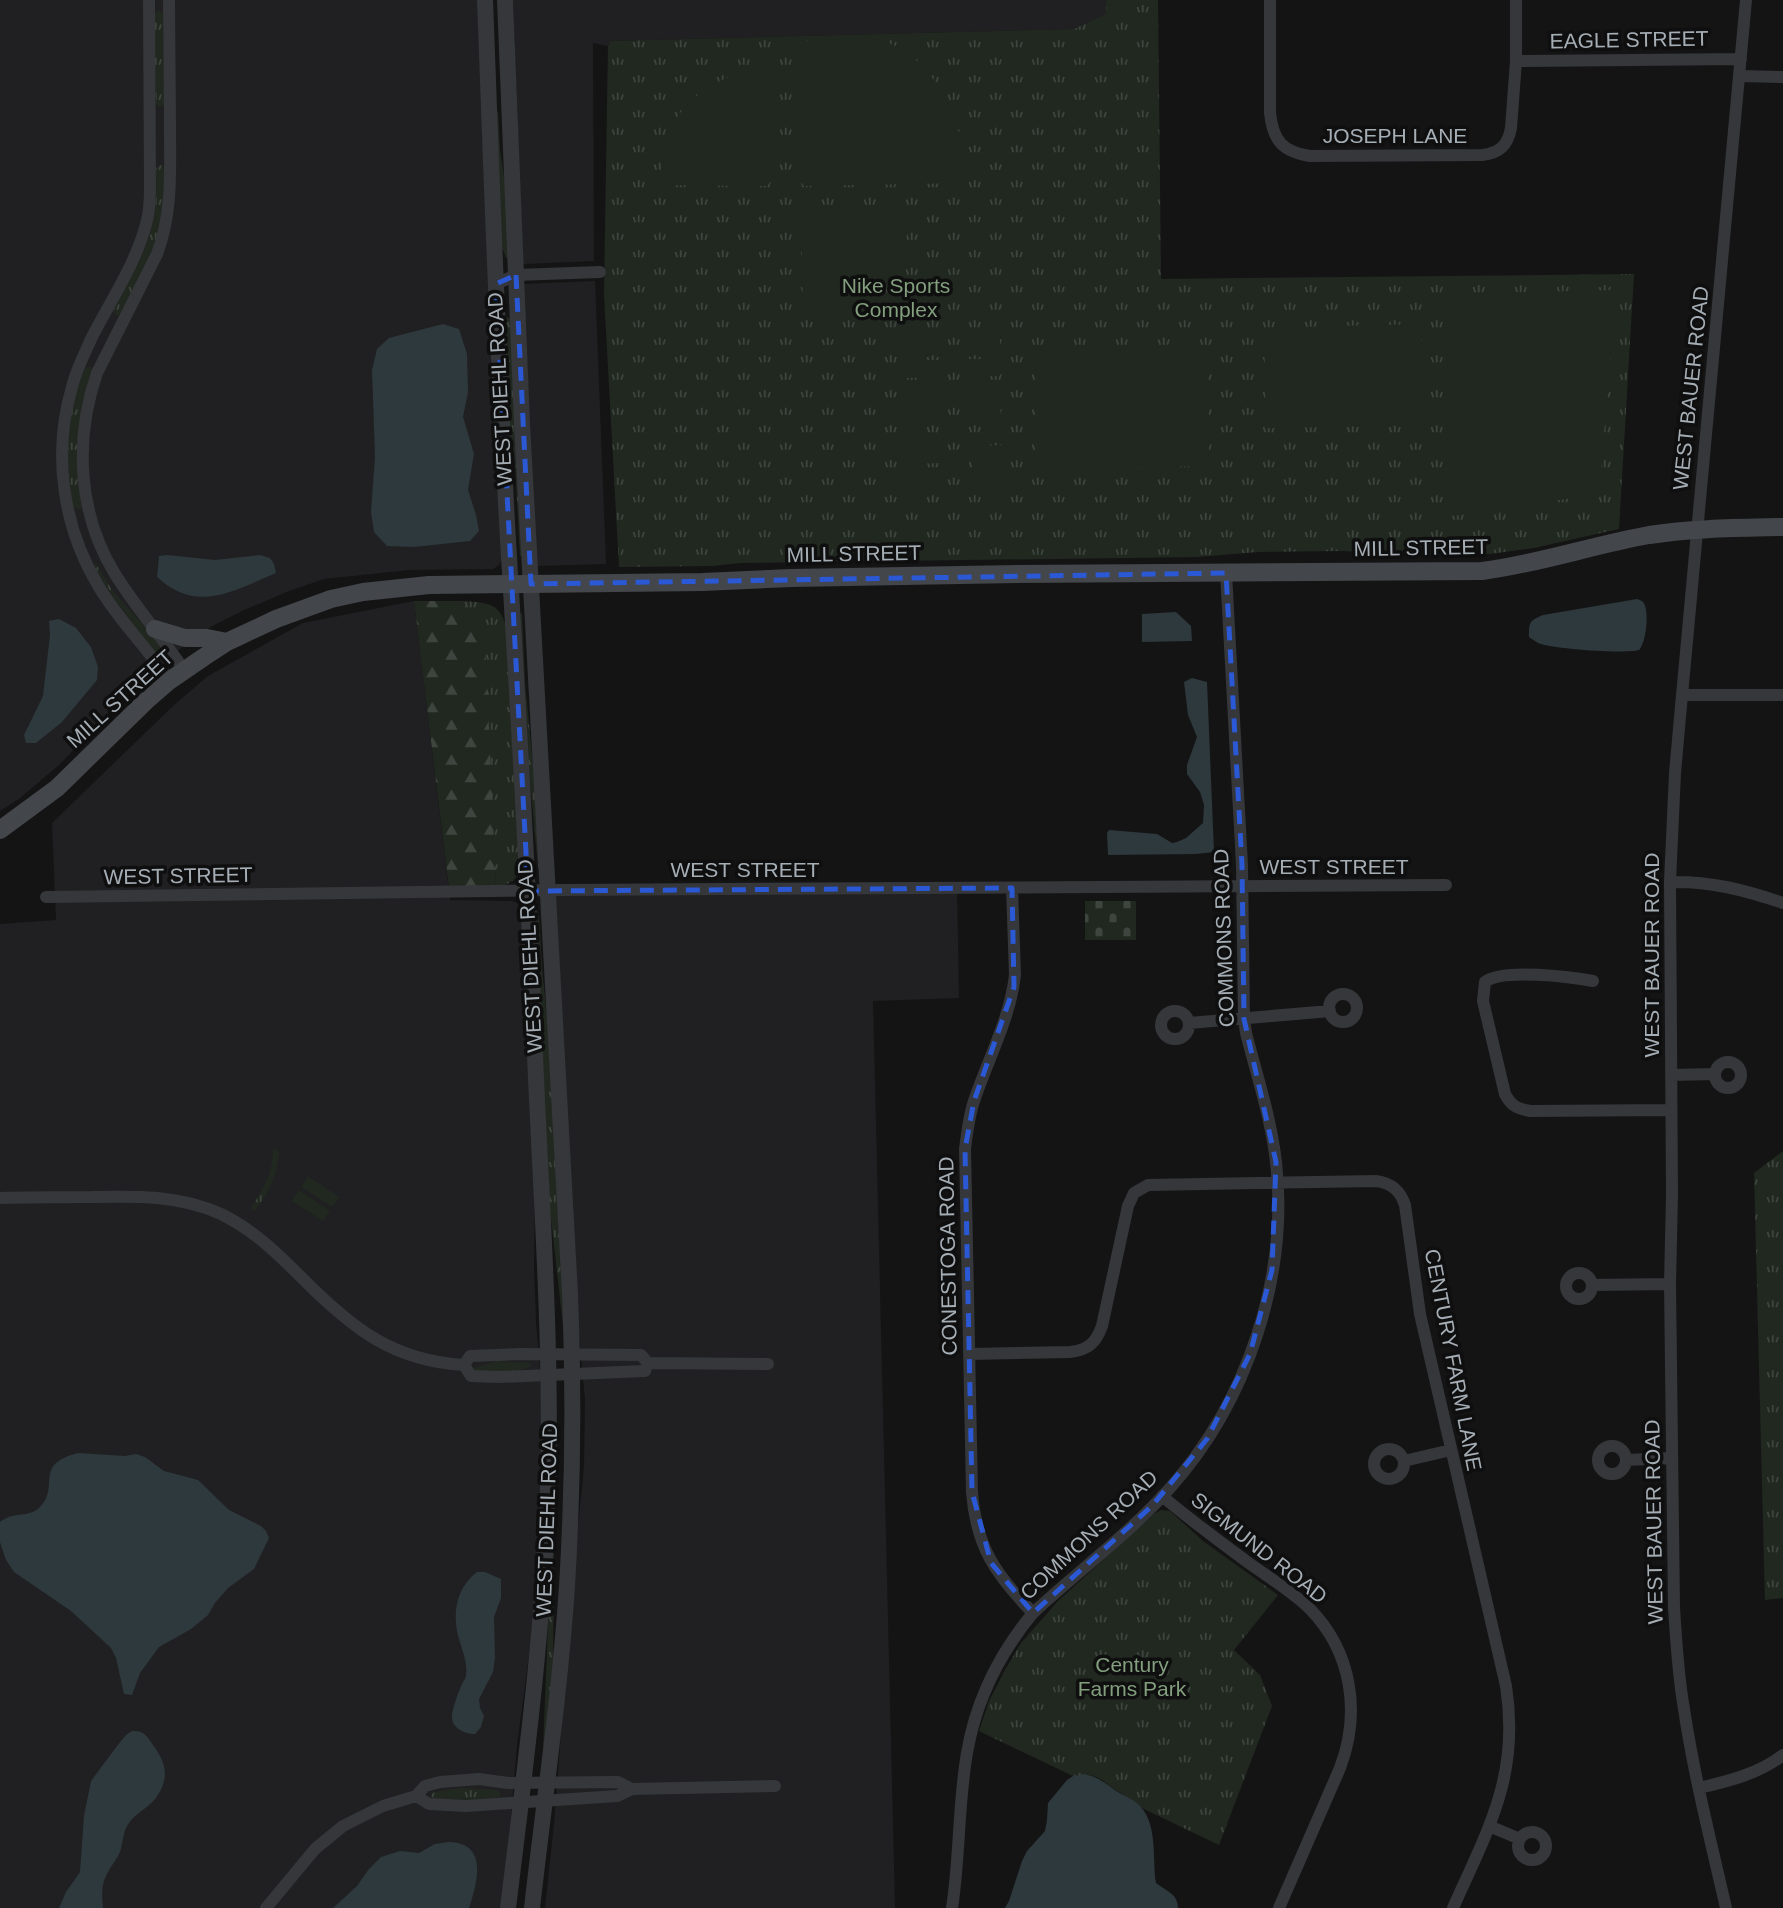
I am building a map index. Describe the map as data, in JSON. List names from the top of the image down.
{
  "streets": {
    "main road": ["MILL STREET"],
    "street": [
      "EAGLE STREET",
      "JOSEPH LANE",
      "WEST BAUER ROAD",
      "WEST DIEHL ROAD",
      "WEST STREET",
      "COMMONS ROAD",
      "CONESTOGA ROAD",
      "CENTURY FARM LANE",
      "SIGMUND ROAD"
    ]
  },
  "crossings": [
    ["EAGLE STREET", "JOSEPH LANE"],
    ["EAGLE STREET", "WEST BAUER ROAD"],
    ["WEST BAUER ROAD", "MILL STREET"],
    ["WEST DIEHL ROAD", "MILL STREET"],
    ["WEST DIEHL ROAD", "WEST STREET"],
    ["MILL STREET", "COMMONS ROAD"],
    ["WEST STREET", "COMMONS ROAD"],
    ["WEST STREET", "CONESTOGA ROAD"],
    ["COMMONS ROAD", "CONESTOGA ROAD"],
    ["COMMONS ROAD", "CENTURY FARM LANE"],
    ["COMMONS ROAD", "SIGMUND ROAD"],
    ["CONESTOGA ROAD", "CENTURY FARM LANE"]
  ],
  "parks": ["Nike Sports Complex", "Century Farms Park"]
}
